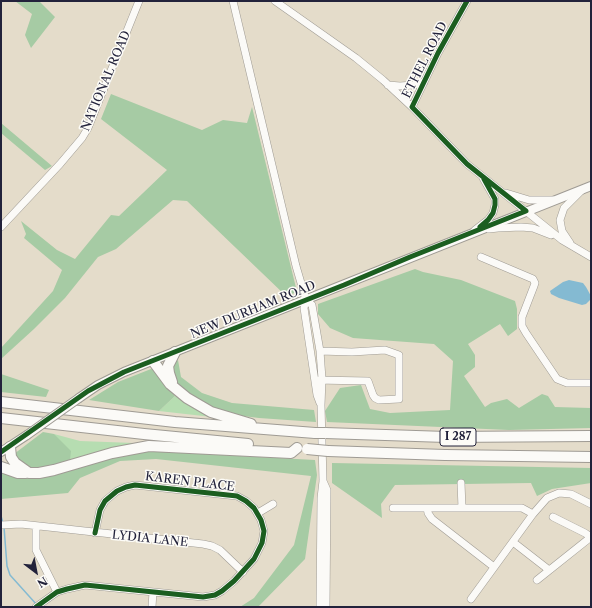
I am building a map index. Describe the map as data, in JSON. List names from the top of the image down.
{
  "streets": {
    "highway": ["I 287"],
    "main road": ["NEW DURHAM ROAD"],
    "street": [
      "ETHEL ROAD",
      "NATIONAL ROAD",
      "KAREN PLACE",
      "LYDIA LANE"
    ]
  },
  "crossings": [
    ["KAREN PLACE", "LYDIA LANE"]
  ],
  "north": "bottom right"
}
